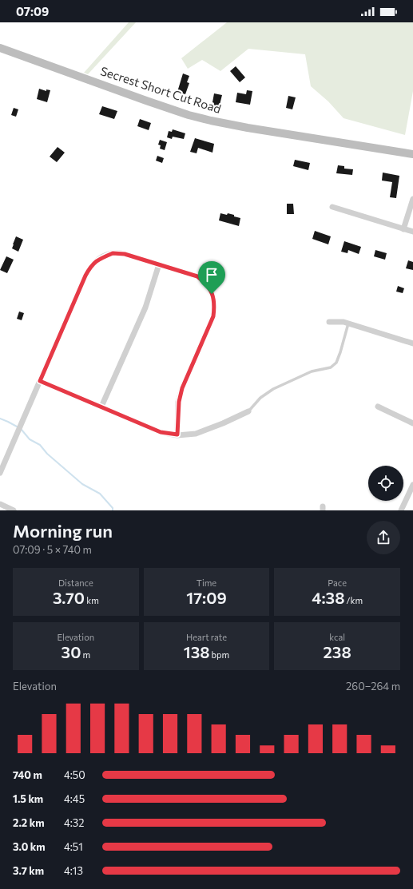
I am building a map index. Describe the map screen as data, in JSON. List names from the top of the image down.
{
  "streets": {
    "main road": ["Secrest Short Cut Road"]
  },
  "page": {
    "status": "07:09",
    "heading": ["Morning run", "07:09 · 5 × 740 m"],
    "stats": [
      ["Distance", "3.70 km"],
      ["Time", "17:09"],
      ["Pace", "4:38 /km"],
      ["Elevation", "30 m"],
      ["Heart rate", "138 bpm"],
      ["kcal", "238"]
    ],
    "chart": ["Elevation", "260–264 m"],
    "list": [
      {
        "name": "740 m",
        "note": "4:50"
      },
      {
        "name": "1.5 km",
        "note": "4:45"
      },
      {
        "name": "2.2 km",
        "note": "4:32"
      },
      {
        "name": "3.0 km",
        "note": "4:51"
      },
      {
        "name": "3.7 km",
        "note": "4:13"
      }
    ]
  }
}
